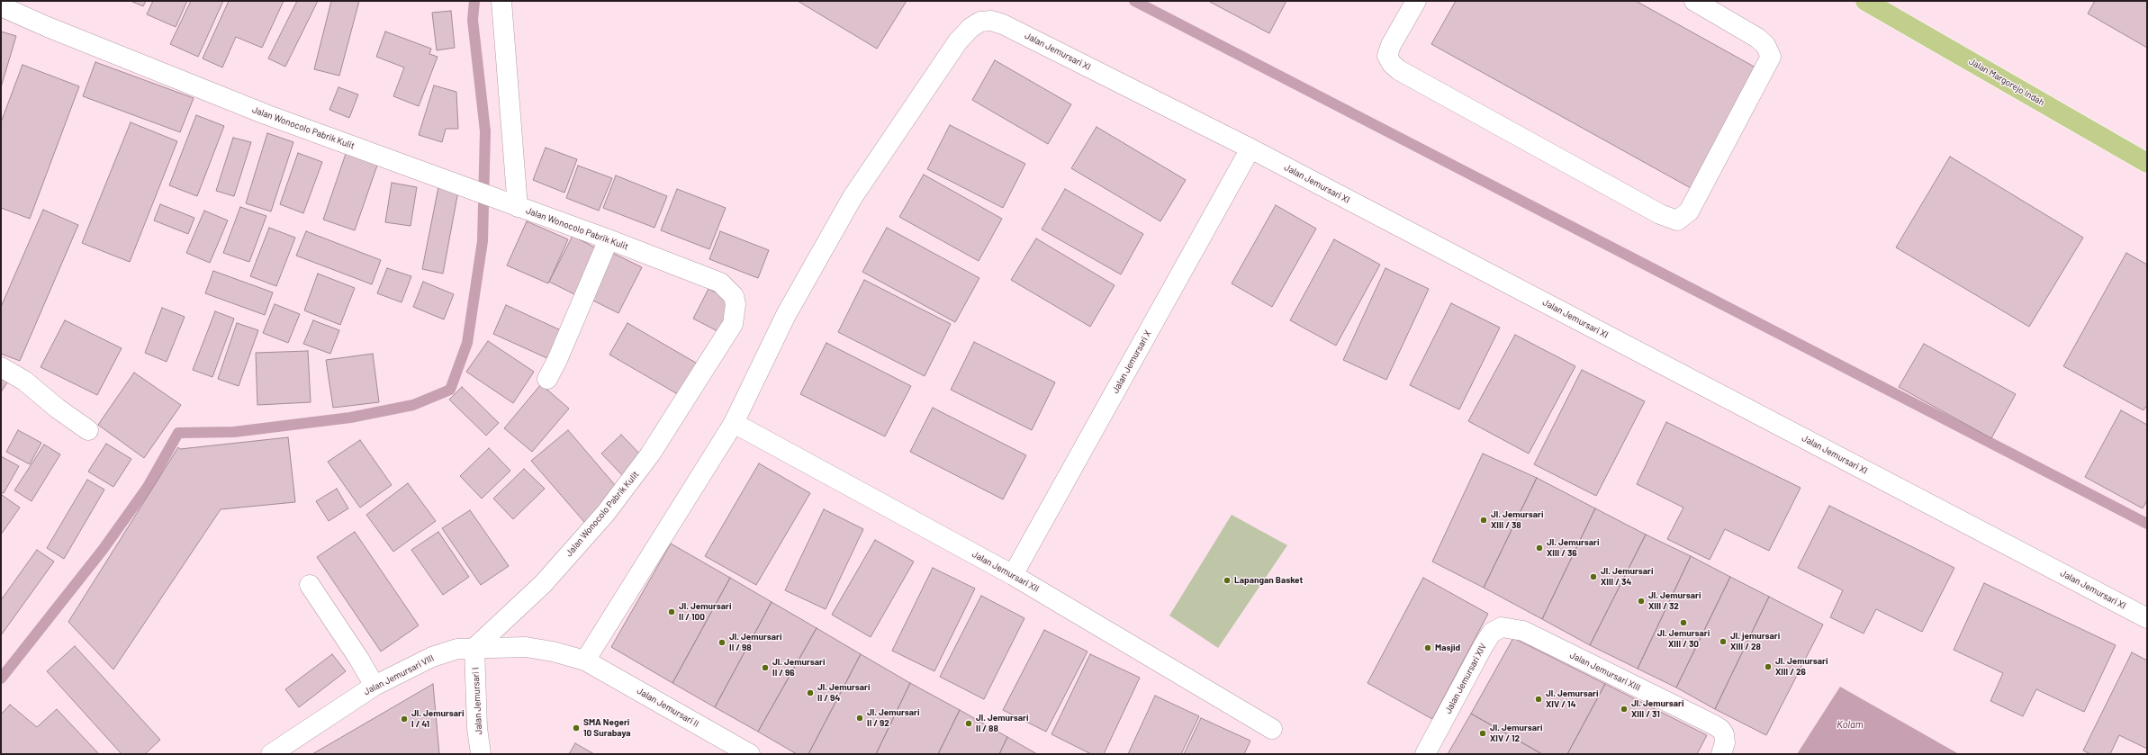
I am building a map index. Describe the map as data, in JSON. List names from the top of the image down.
{
  "streets": {
    "main road": ["Jalan Margorejo Indah"],
    "street": [
      "Jalan Jemursari XI",
      "Jalan Wonocolo Pabrik Kulit",
      "Jalan Jemursari X",
      "Jalan Jemursari XII",
      "Jalan Jemursari XIII",
      "Jalan Jemursari VIII",
      "Jalan Jemursari XIV",
      "Jalan Jemursari I",
      "Jalan Jemursari II"
    ]
  },
  "crossings": [
    ["Jalan Jemursari XI", "Jalan Jemursari X"],
    ["Jalan Jemursari XI", "Jalan Jemursari XII"],
    ["Jalan Jemursari XI", "Jalan Jemursari VIII"],
    ["Jalan Jemursari XI", "Jalan Jemursari II"],
    ["Jalan Wonocolo Pabrik Kulit", "Jalan Jemursari VIII"],
    ["Jalan Wonocolo Pabrik Kulit", "Jalan Jemursari I"],
    ["Jalan Jemursari X", "Jalan Jemursari XII"],
    ["Jalan Jemursari XIII", "Jalan Jemursari XIV"],
    ["Jalan Jemursari VIII", "Jalan Jemursari I"],
    ["Jalan Jemursari VIII", "Jalan Jemursari II"]
  ],
  "water": ["Kolam"],
  "places": [
    "Jl. Jemursari XIII / 38",
    "Jl. Jemursari XIII / 36",
    "Jl. Jemursari XIII / 34",
    "Lapangan Basket",
    "Jl. Jemursari XIII / 32",
    "Jl. Jemursari II / 100",
    "Jl. Jemursari XIII / 30",
    "Jl. jemursari XIII / 28",
    "Jl. Jemursari II / 98",
    "Masjid",
    "Jl. Jemursari XIII / 26",
    "Jl. Jemursari II / 96",
    "Jl. Jemursari II / 94",
    "Jl. Jemursari XIV / 14",
    "Jl. Jemursari XIII / 31",
    "Jl. Jemursari II / 92",
    "Jl. Jemursari I / 41",
    "Jl. Jemursari II / 88",
    "SMA Negeri 10 Surabaya",
    "Jl. Jemursari XIV / 12"
  ]
}
